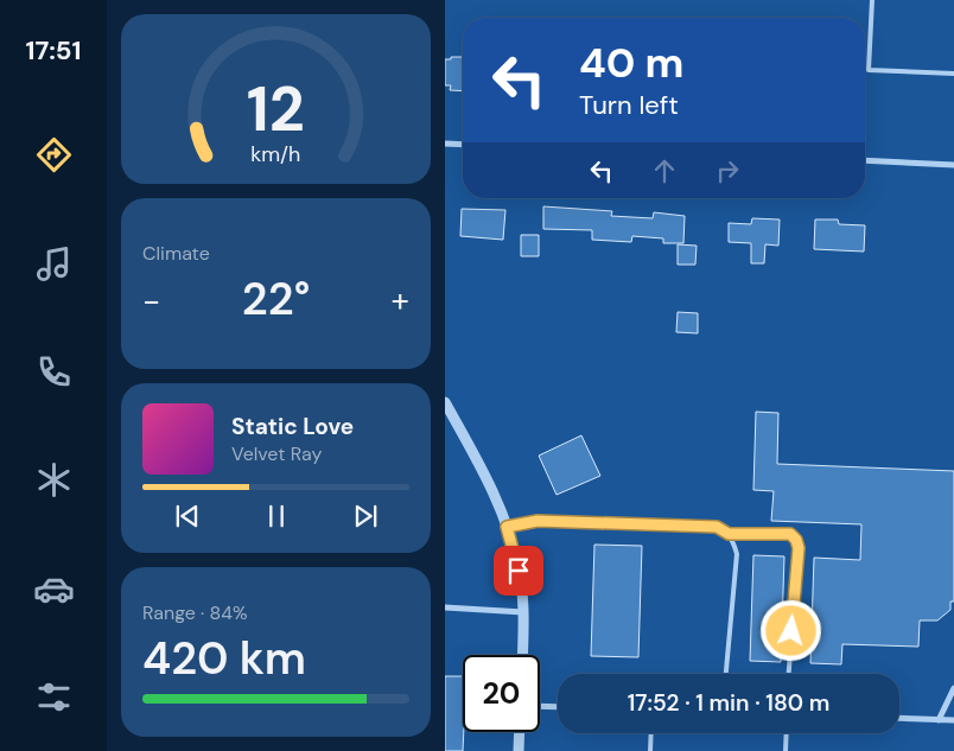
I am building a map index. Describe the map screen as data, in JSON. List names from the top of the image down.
{
  "page": {
    "tabs": "17:51",
    "turn": ["40 m", "Turn left"],
    "tile": [
      "Climate",
      ["Range · 84%", "420 km"]
    ],
    "heat": ["−", "22°", "+"],
    "song": ["Static Love", "Velvet Ray"],
    "limit": "20",
    "trip": "17:52 · 1 min · 180 m",
    "gauge": ["12", "km/h"]
  }
}
